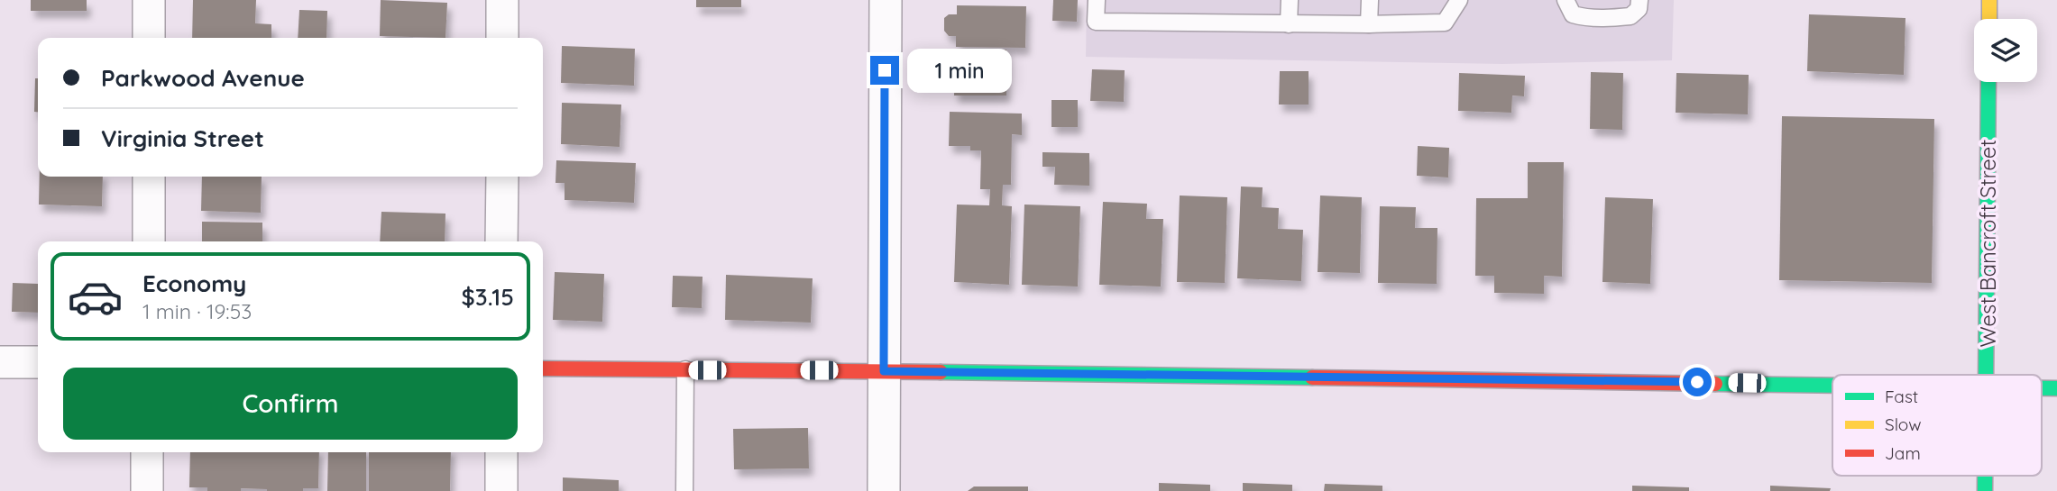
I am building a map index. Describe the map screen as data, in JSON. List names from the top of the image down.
{
  "streets": {
    "street": ["West Bancroft Street"]
  },
  "legend": ["Fast", "Slow", "Jam"],
  "page": {
    "banner": ["Parkwood Avenue", "Virginia Street"],
    "bubble": "1 min",
    "list": [
      {
        "name": "Economy",
        "note": "1 min · 19:53",
        "value": "$3.15"
      }
    ],
    "buttons": "Confirm"
  }
}
